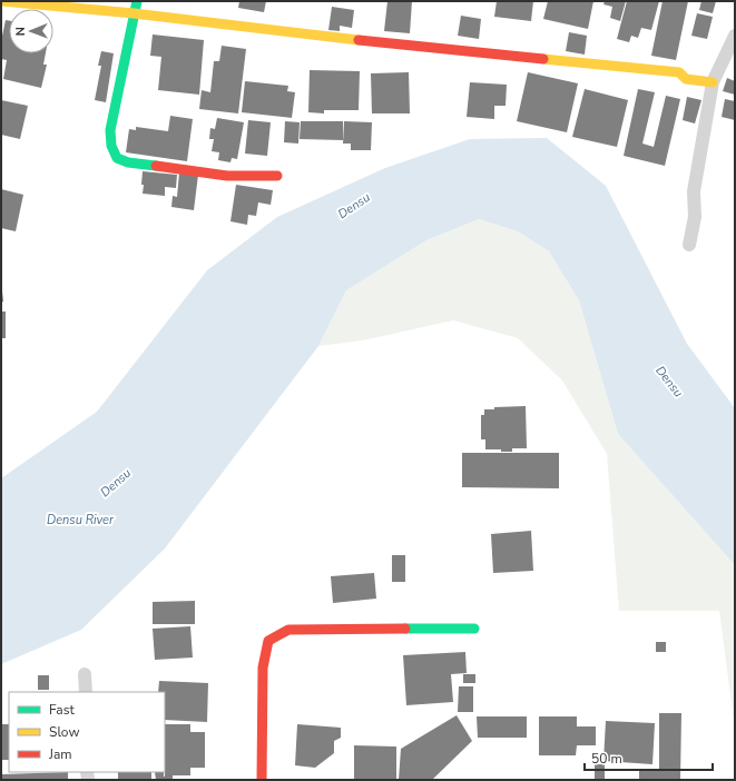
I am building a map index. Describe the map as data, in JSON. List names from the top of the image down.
{
  "water": ["Densu", "Densu River"],
  "legend": ["Fast", "Slow", "Jam"],
  "scale_bar": "50 m",
  "north": "left"
}
